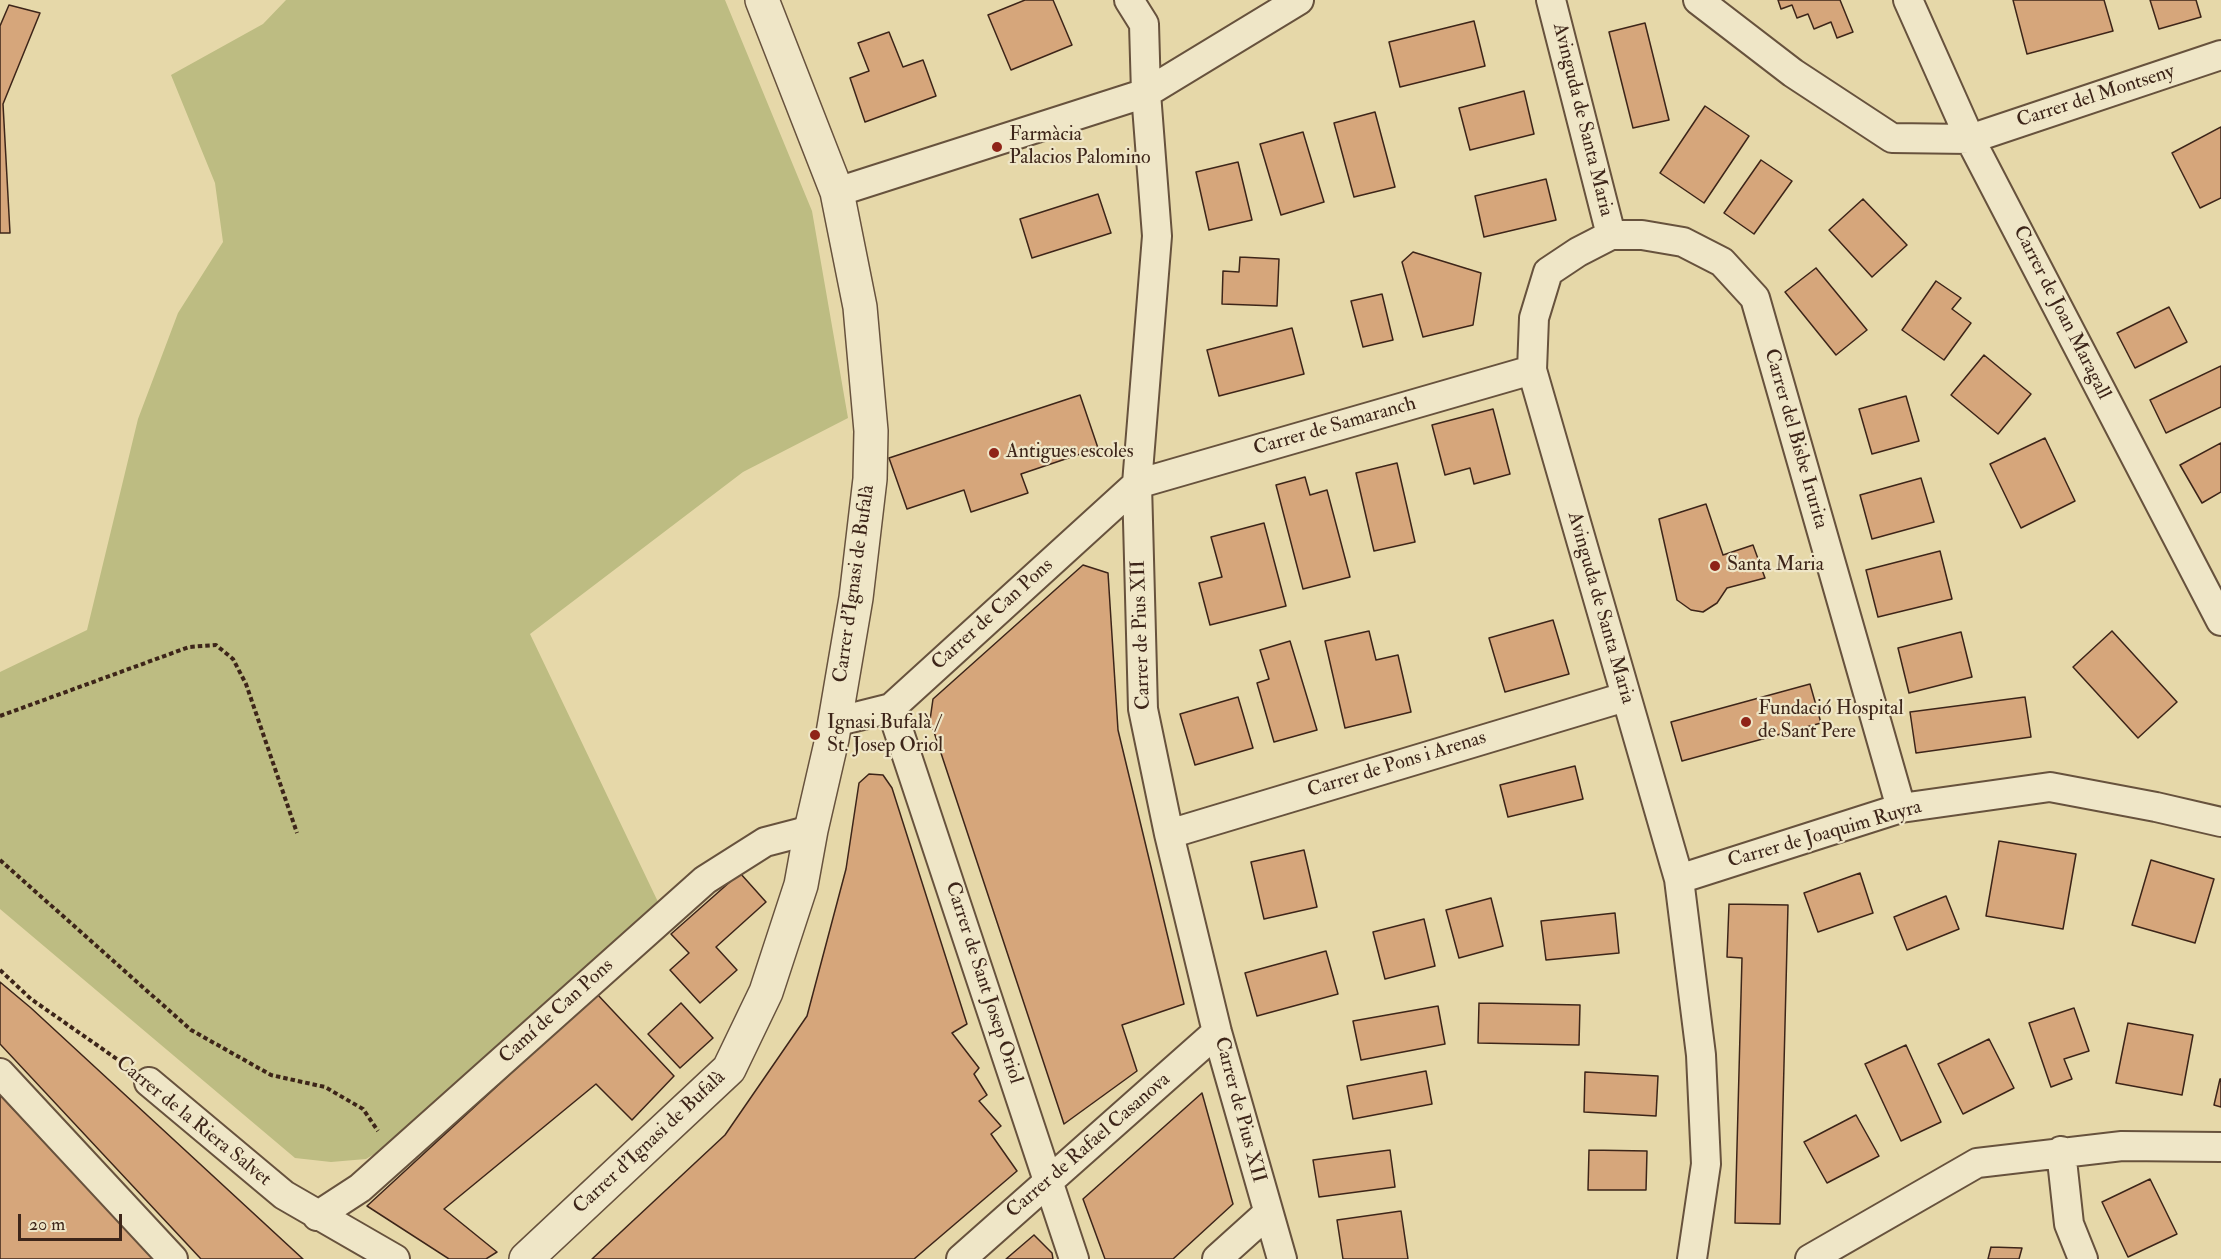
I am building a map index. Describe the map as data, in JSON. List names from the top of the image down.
{
  "streets": {
    "street": [
      "Carrer del Montseny",
      "Avinguda de Santa Maria",
      "Carrer de Joan Maragall",
      "Carrer de Samaranch",
      "Carrer del Bisbe Irurita",
      "Carrer d'Ignasi de Bufalà",
      "Carrer de Can Pons",
      "Carrer de Pius XII",
      "Carrer de Pons i Arenas",
      "Carrer de Joaquim Ruyra",
      "Carrer de Sant Josep Oriol",
      "Camí de Can Pons",
      "Carrer de la Riera Salvet",
      "Carrer de Rafael Casanova"
    ]
  },
  "crossings": [
    ["Carrer del Montseny", "Carrer de Joan Maragall"],
    ["Avinguda de Santa Maria", "Carrer de Samaranch"],
    ["Avinguda de Santa Maria", "Carrer del Bisbe Irurita"],
    ["Avinguda de Santa Maria", "Carrer de Pons i Arenas"],
    ["Avinguda de Santa Maria", "Carrer de Joaquim Ruyra"],
    ["Carrer de Samaranch", "Carrer de Can Pons"],
    ["Carrer de Samaranch", "Carrer de Pius XII"],
    ["Carrer del Bisbe Irurita", "Carrer de Joaquim Ruyra"],
    ["Carrer d'Ignasi de Bufalà", "Carrer de Can Pons"],
    ["Carrer d'Ignasi de Bufalà", "Camí de Can Pons"],
    ["Carrer de Can Pons", "Carrer de Pius XII"],
    ["Carrer de Can Pons", "Carrer de Sant Josep Oriol"],
    ["Carrer de Pius XII", "Carrer de Pons i Arenas"],
    ["Carrer de Pius XII", "Carrer de Rafael Casanova"],
    ["Carrer de Sant Josep Oriol", "Carrer de Rafael Casanova"],
    ["Camí de Can Pons", "Carrer de la Riera Salvet"]
  ],
  "places": [
    "Farmàcia Palacios Palomino",
    "Antigues escoles",
    "Santa Maria",
    "Fundació Hospital de Sant Pere",
    "Ignasi Bufalà / St. Josep Oriol"
  ],
  "scale_bar": "20 m"
}
